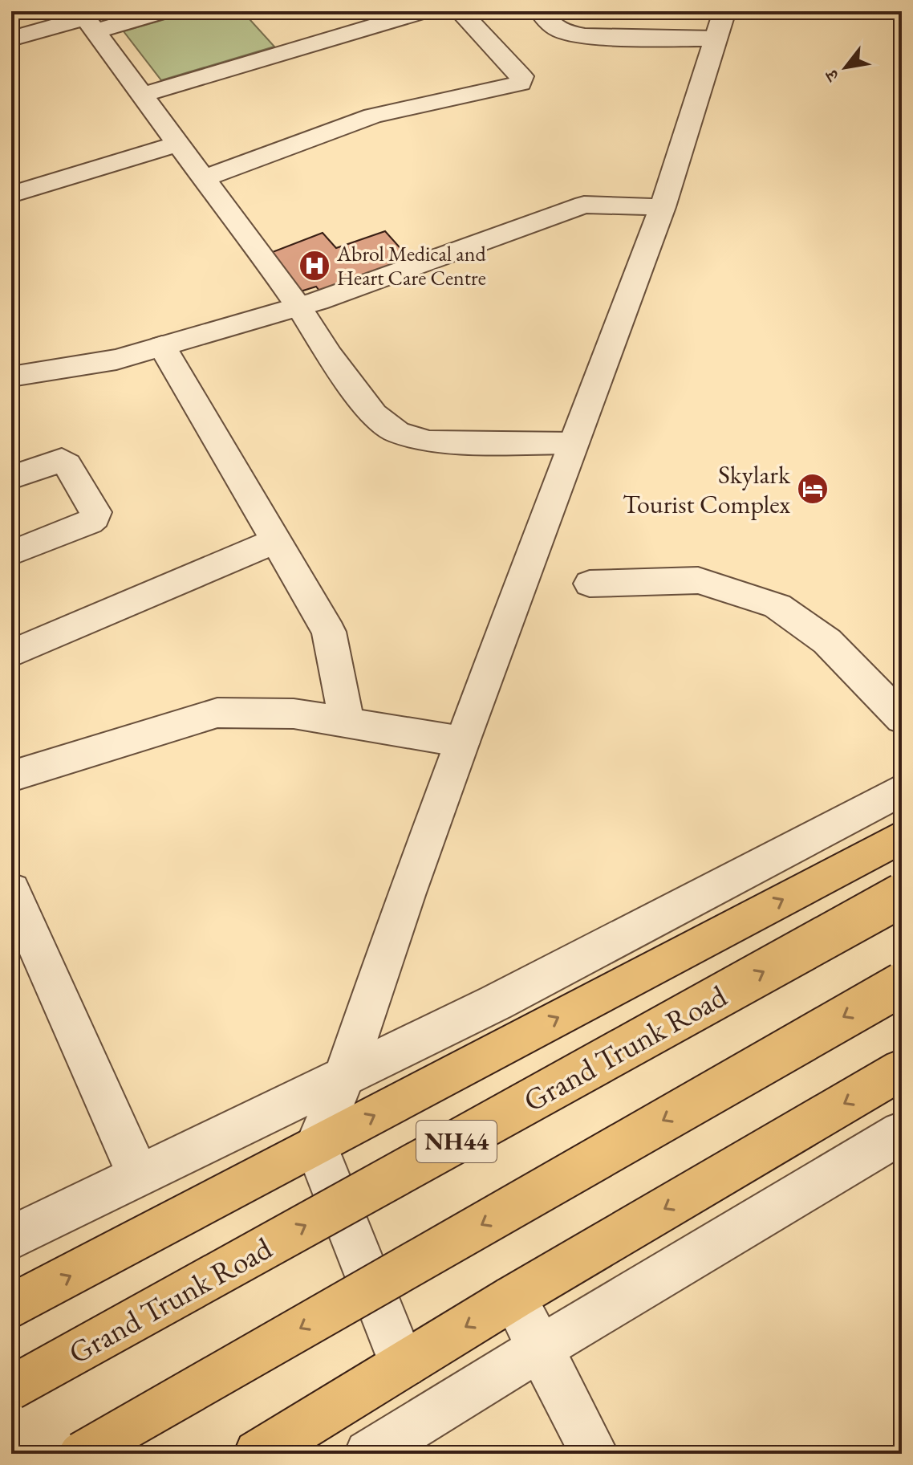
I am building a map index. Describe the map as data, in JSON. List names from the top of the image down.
{
  "streets": {
    "highway": ["Grand Trunk Road", "NH44"]
  },
  "places": {
    "hospital": ["Abrol Medical and Heart Care Centre"],
    "hotel": ["Skylark Tourist Complex"]
  },
  "north": "bottom left"
}
